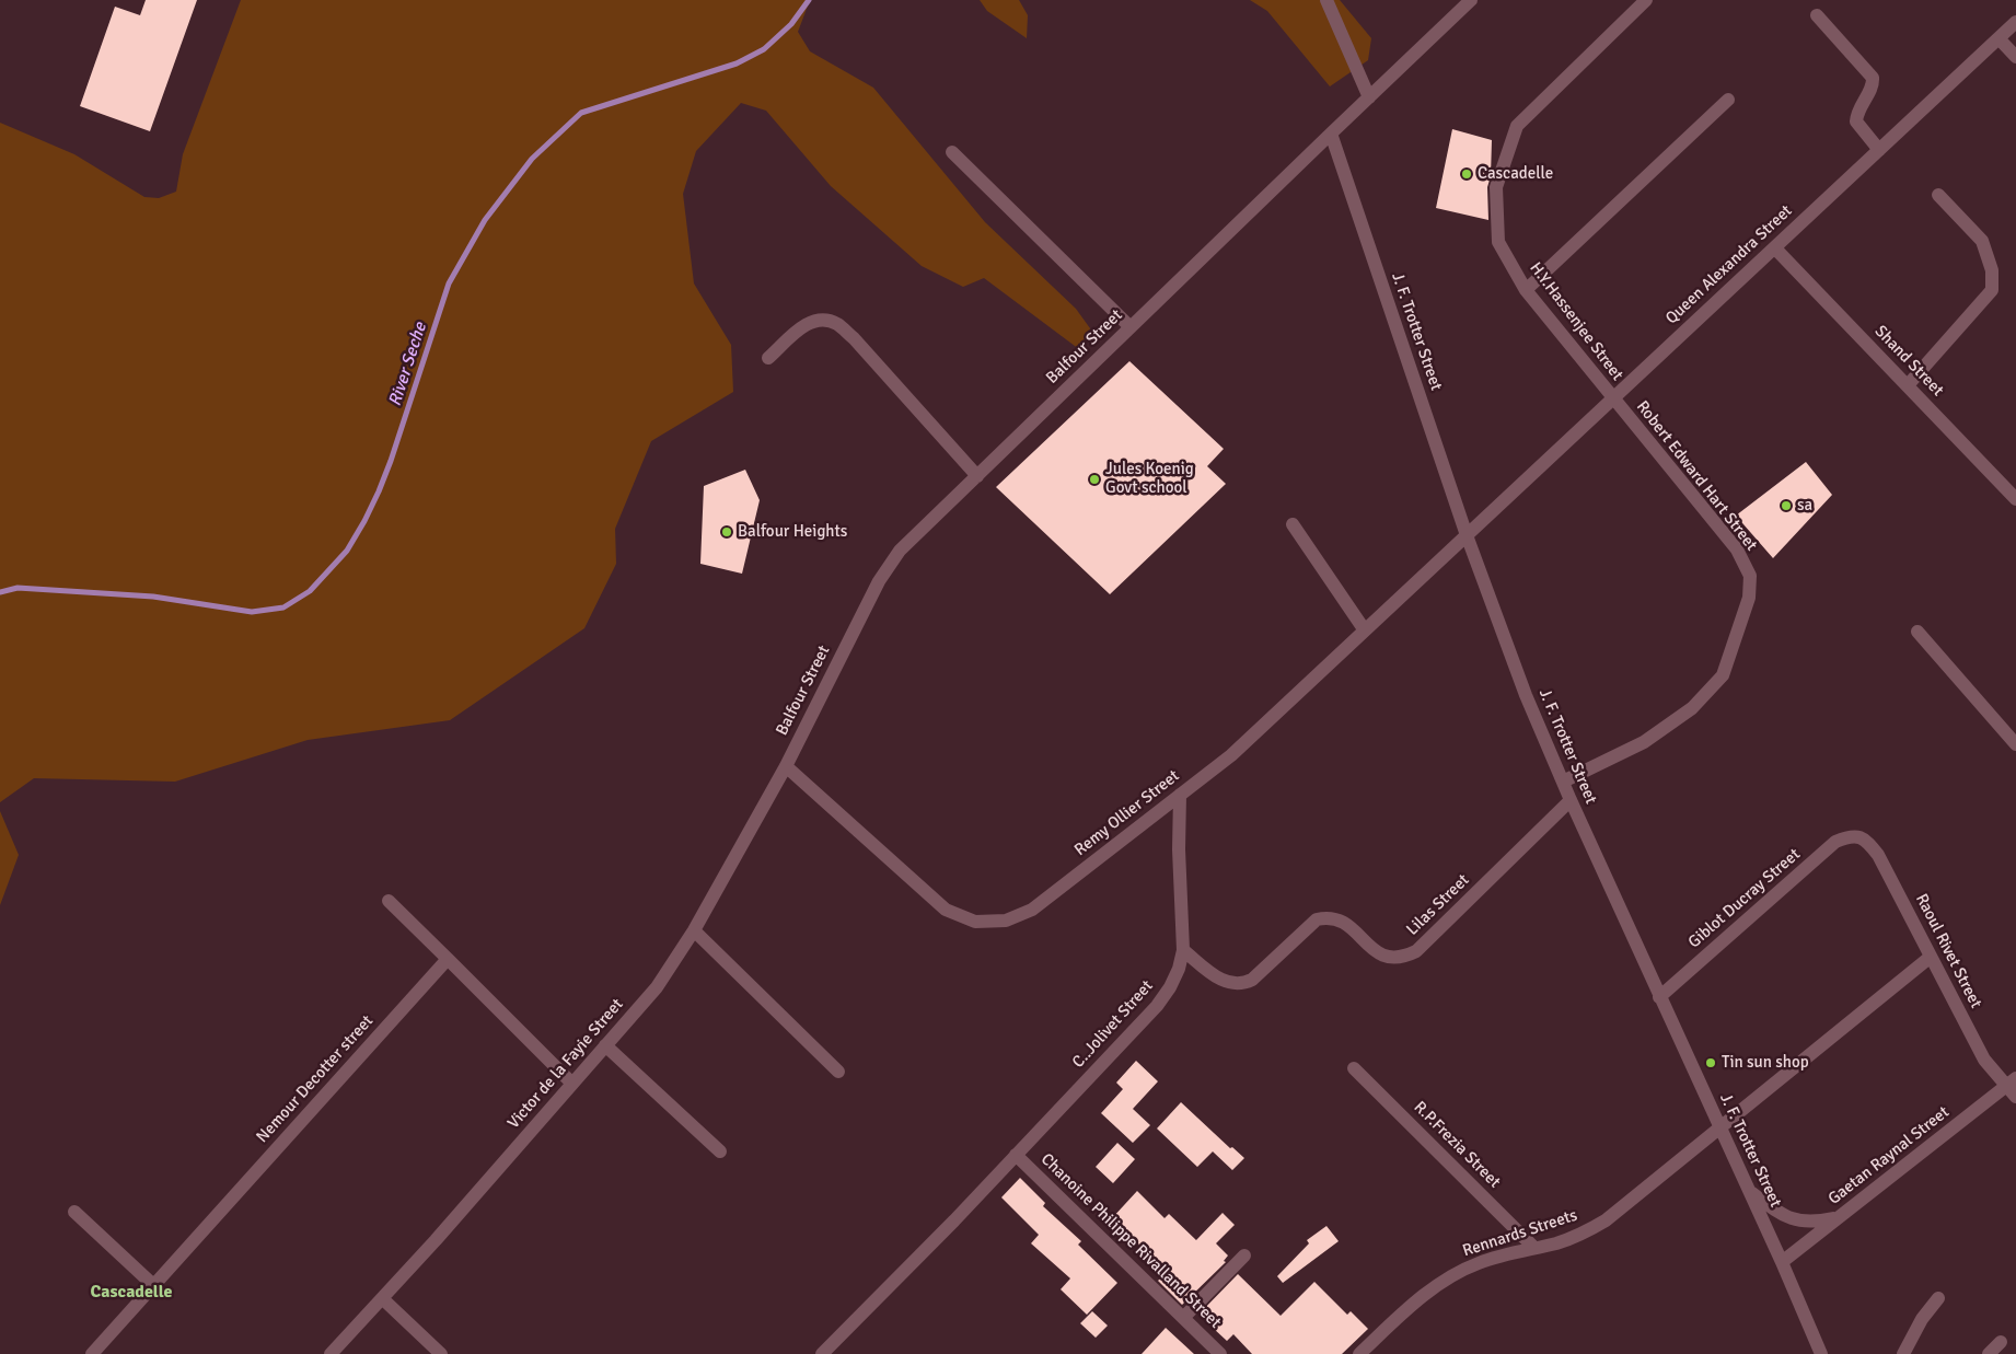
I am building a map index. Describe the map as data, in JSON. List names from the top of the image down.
{
  "streets": {
    "street": [
      "Queen Alexandra Street",
      "H.Y.Hassenjee Street",
      "J. F. Trotter Street",
      "Balfour Street",
      "Shand Street",
      "Robert Edward Hart Street",
      "Remy Ollier Street",
      "Giblot Ducray Street",
      "Lilas Street",
      "Raoul Rivet Street",
      "C..Jolivet Street",
      "Victor de la Fayie Street",
      "Nemour Decotter street",
      "R.P.Frezia Street",
      "Gaetan Raynal Street",
      "Rennards Streets",
      "Chanoine Philippe Rivalland Street"
    ]
  },
  "crossings": [
    ["Queen Alexandra Street", "H.Y.Hassenjee Street"],
    ["Queen Alexandra Street", "J. F. Trotter Street"],
    ["Queen Alexandra Street", "Shand Street"],
    ["Queen Alexandra Street", "Robert Edward Hart Street"],
    ["Queen Alexandra Street", "Remy Ollier Street"],
    ["H.Y.Hassenjee Street", "Robert Edward Hart Street"],
    ["J. F. Trotter Street", "Balfour Street"],
    ["J. F. Trotter Street", "Robert Edward Hart Street"],
    ["J. F. Trotter Street", "Remy Ollier Street"],
    ["J. F. Trotter Street", "Giblot Ducray Street"],
    ["J. F. Trotter Street", "Lilas Street"],
    ["J. F. Trotter Street", "Gaetan Raynal Street"],
    ["J. F. Trotter Street", "Rennards Streets"],
    ["Balfour Street", "Remy Ollier Street"],
    ["Balfour Street", "Victor de la Fayie Street"],
    ["Remy Ollier Street", "C..Jolivet Street"],
    ["Remy Ollier Street", "Victor de la Fayie Street"],
    ["Giblot Ducray Street", "Raoul Rivet Street"],
    ["Lilas Street", "C..Jolivet Street"],
    ["Raoul Rivet Street", "Gaetan Raynal Street"],
    ["Raoul Rivet Street", "Rennards Streets"],
    ["C..Jolivet Street", "Chanoine Philippe Rivalland Street"],
    ["R.P.Frezia Street", "Rennards Streets"]
  ],
  "districts": ["Cascadelle"],
  "water": ["River Seche"],
  "places": [
    "Cascadelle",
    "Jules Koenig Govt school",
    "sa",
    "Balfour Heights",
    "Tin sun shop"
  ]
}
